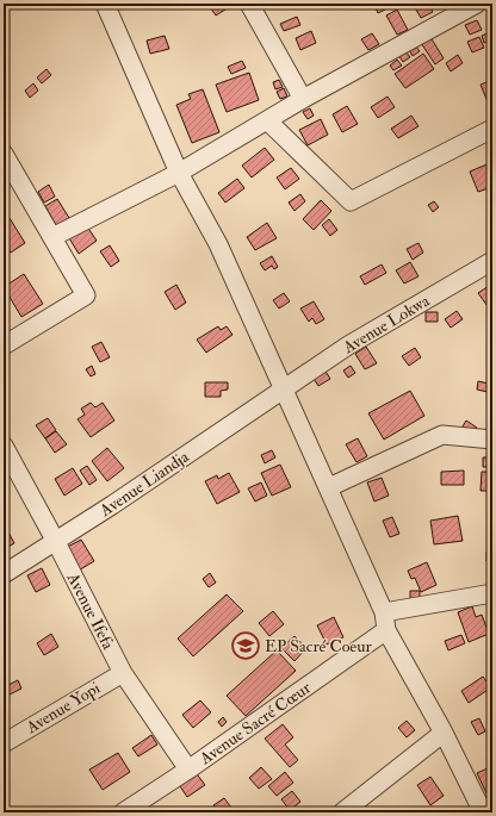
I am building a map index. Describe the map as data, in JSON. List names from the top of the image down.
{
  "streets": {
    "street": [
      "Avenue Lokwa",
      "Avenue Liandja",
      "Avenue Ifefa",
      "Avenue Yopi",
      "Avenue Sacré Cœur"
    ]
  },
  "crossings": [
    ["Avenue Lokwa", "Avenue Liandja"],
    ["Avenue Liandja", "Avenue Ifefa"],
    ["Avenue Ifefa", "Avenue Yopi"],
    ["Avenue Ifefa", "Avenue Sacré Cœur"]
  ],
  "places": {
    "school or university": ["EP Sacré Coeur"]
  }
}
